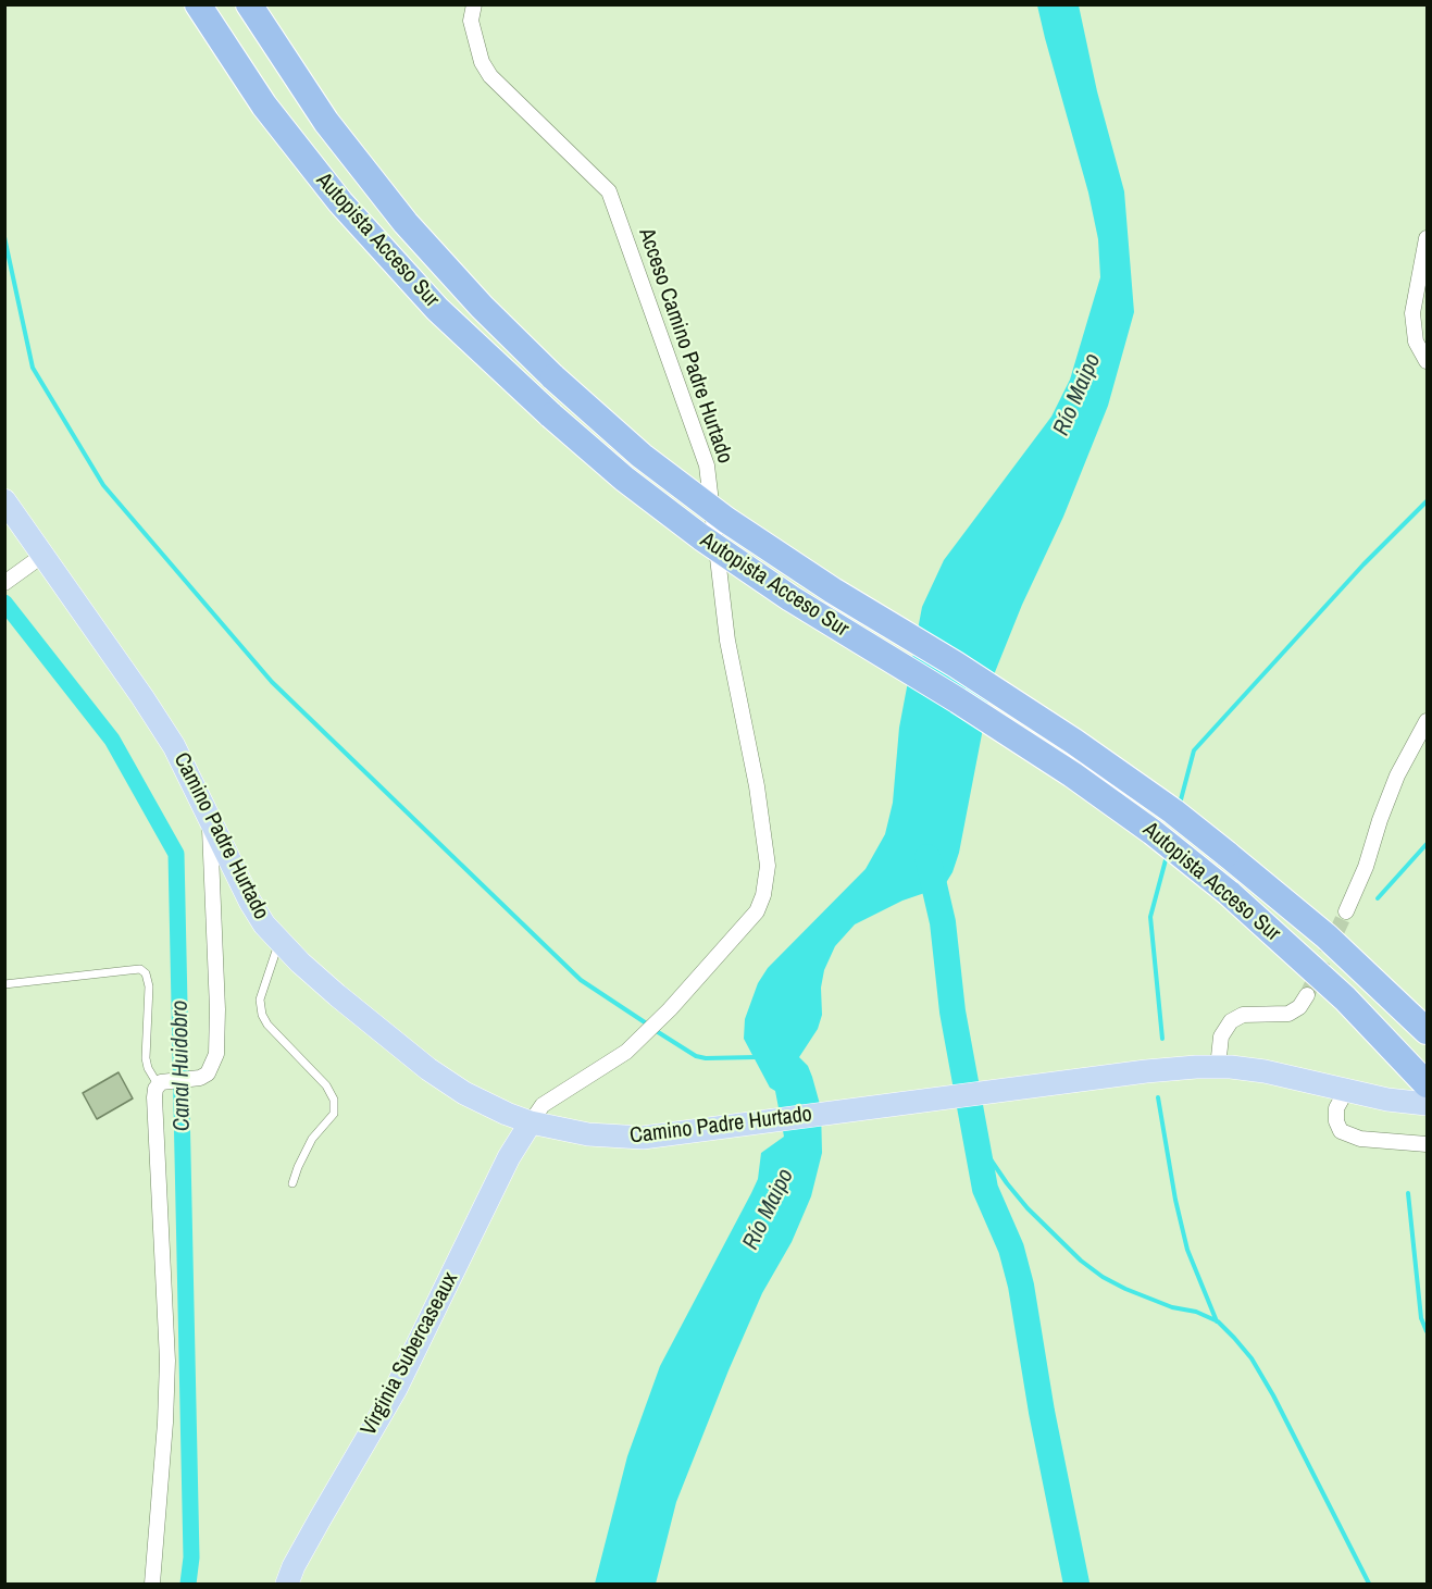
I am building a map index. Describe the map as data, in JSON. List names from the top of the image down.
{
  "streets": {
    "highway": ["Autopista Acceso Sur"],
    "main road": ["Camino Padre Hurtado", "Virginia Subercaseaux"],
    "street": ["Acceso Camino Padre Hurtado"]
  },
  "crossings": [
    ["Acceso Camino Padre Hurtado", "Camino Padre Hurtado"],
    ["Acceso Camino Padre Hurtado", "Virginia Subercaseaux"],
    ["Camino Padre Hurtado", "Virginia Subercaseaux"]
  ],
  "water": ["Río Maipo", "Canal Huidobro"]
}
